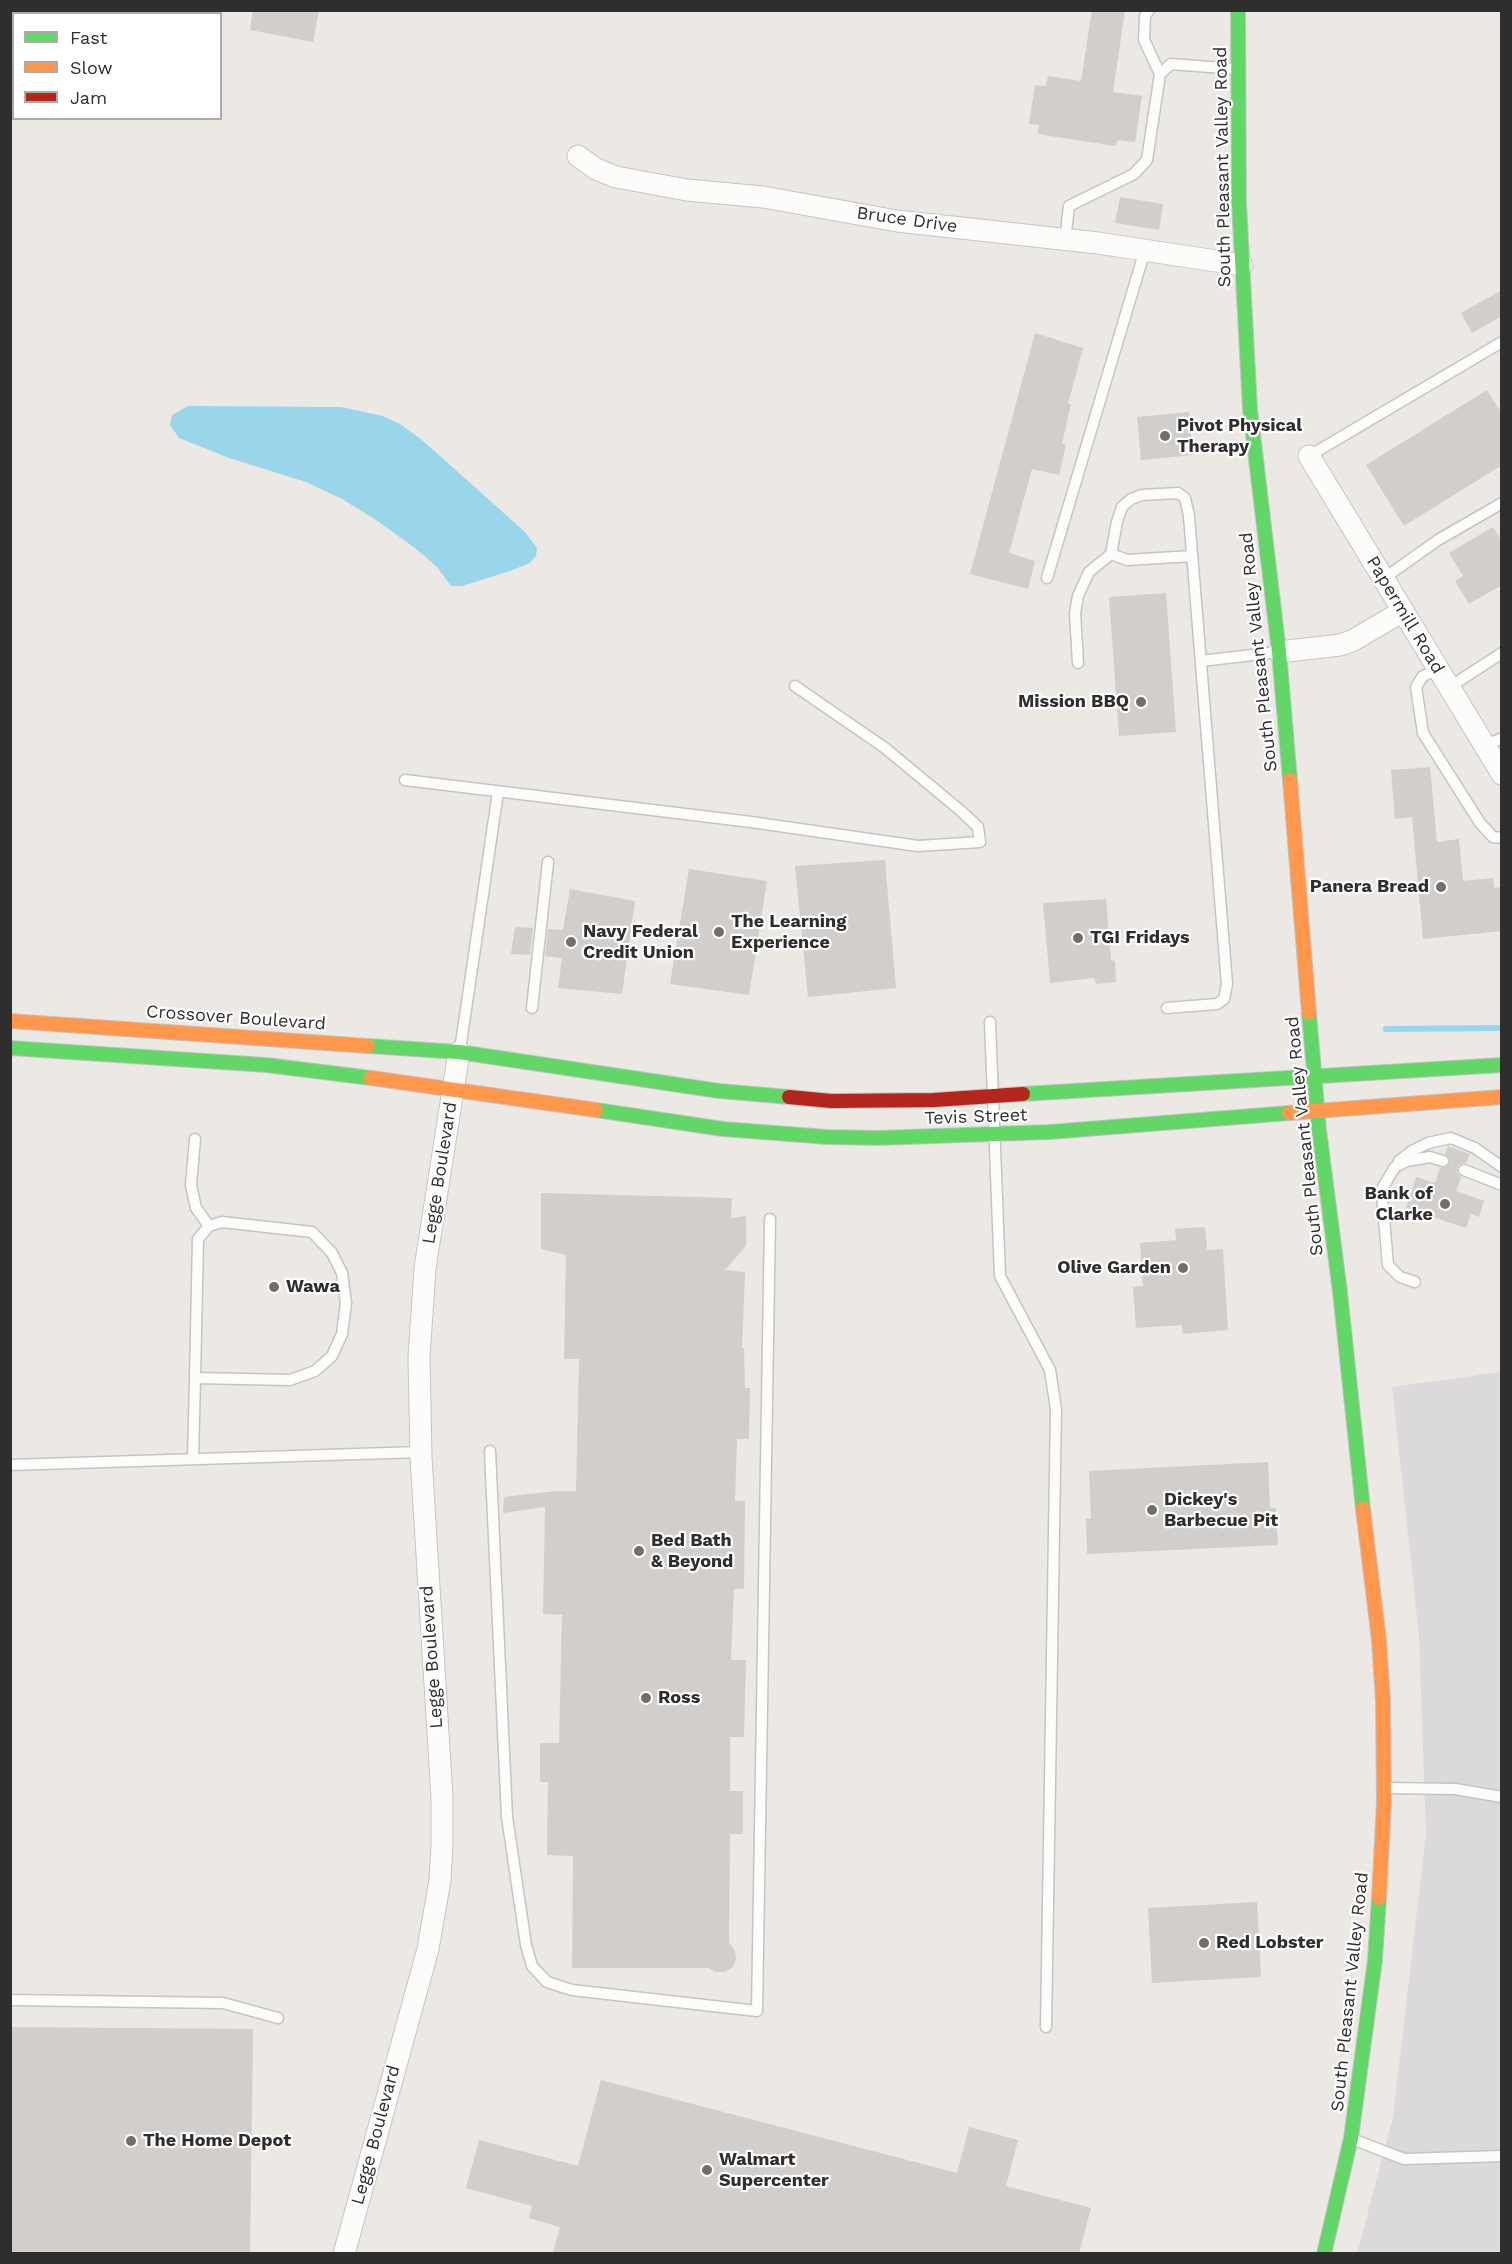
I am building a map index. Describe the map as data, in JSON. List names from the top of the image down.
{
  "streets": {
    "main road": ["South Pleasant Valley Road", "Crossover Boulevard", "Tevis Street"],
    "street": ["Bruce Drive", "Papermill Road", "Legge Boulevard"]
  },
  "crossings": [
    ["South Pleasant Valley Road", "Bruce Drive"],
    ["South Pleasant Valley Road", "Tevis Street"],
    ["Crossover Boulevard", "Tevis Street"],
    ["Crossover Boulevard", "Legge Boulevard"],
    ["Tevis Street", "Legge Boulevard"]
  ],
  "places": [
    "Pivot Physical Therapy",
    "Mission BBQ",
    "Panera Bread",
    "The Learning Experience",
    "TGI Fridays",
    "Navy Federal Credit Union",
    "Bank of Clarke",
    "Olive Garden",
    "Wawa",
    "Dickey's Barbecue Pit",
    "Bed Bath & Beyond",
    "Ross",
    "Red Lobster",
    "The Home Depot",
    "Walmart Supercenter"
  ],
  "legend": ["Fast", "Slow", "Jam"]
}
